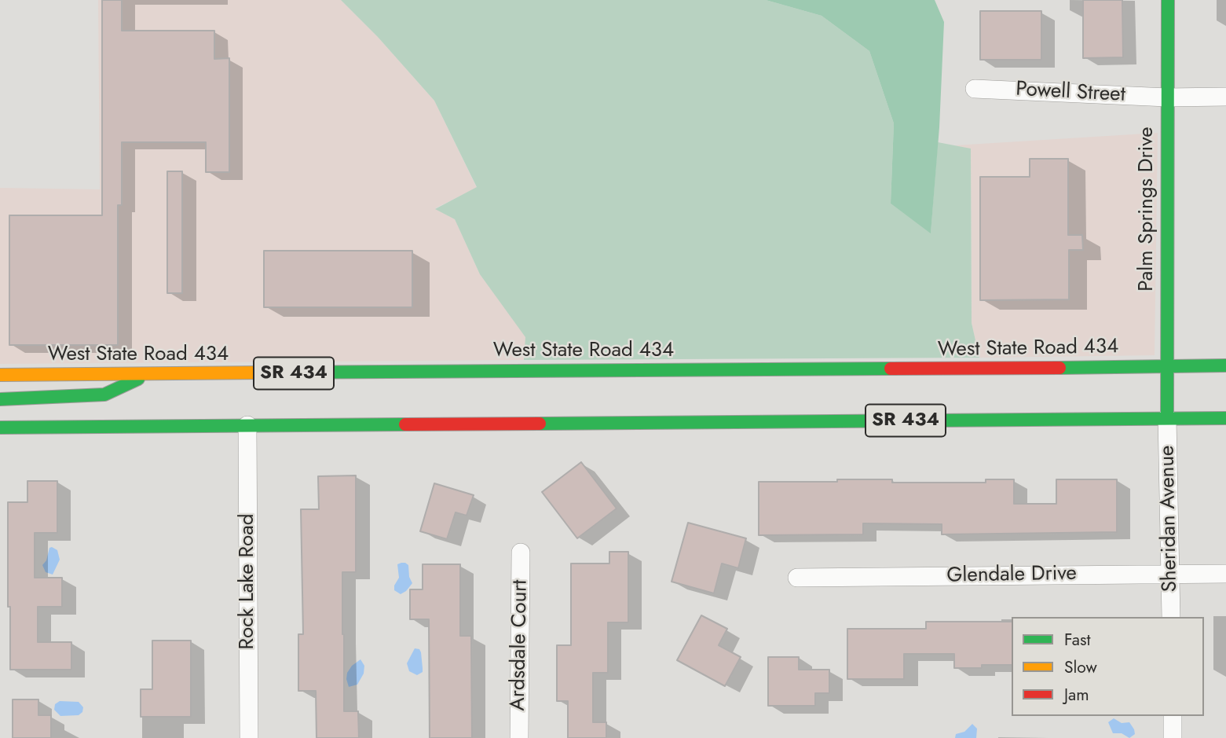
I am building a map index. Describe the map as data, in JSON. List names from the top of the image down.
{
  "streets": {
    "main road": ["Palm Springs Drive", "West State Road 434", "SR 434"],
    "street": [
      "Powell Street",
      "Sheridan Avenue",
      "Glendale Drive",
      "Rock Lake Road",
      "Ardsdale Court"
    ]
  },
  "crossings": [
    ["Powell Street", "Palm Springs Drive"],
    ["Palm Springs Drive", "West State Road 434"],
    ["Palm Springs Drive", "SR 434"],
    ["Palm Springs Drive", "Sheridan Avenue"],
    ["West State Road 434", "SR 434"],
    ["SR 434", "Sheridan Avenue"],
    ["SR 434", "Rock Lake Road"],
    ["Sheridan Avenue", "Glendale Drive"]
  ],
  "legend": ["Fast", "Slow", "Jam"]
}
